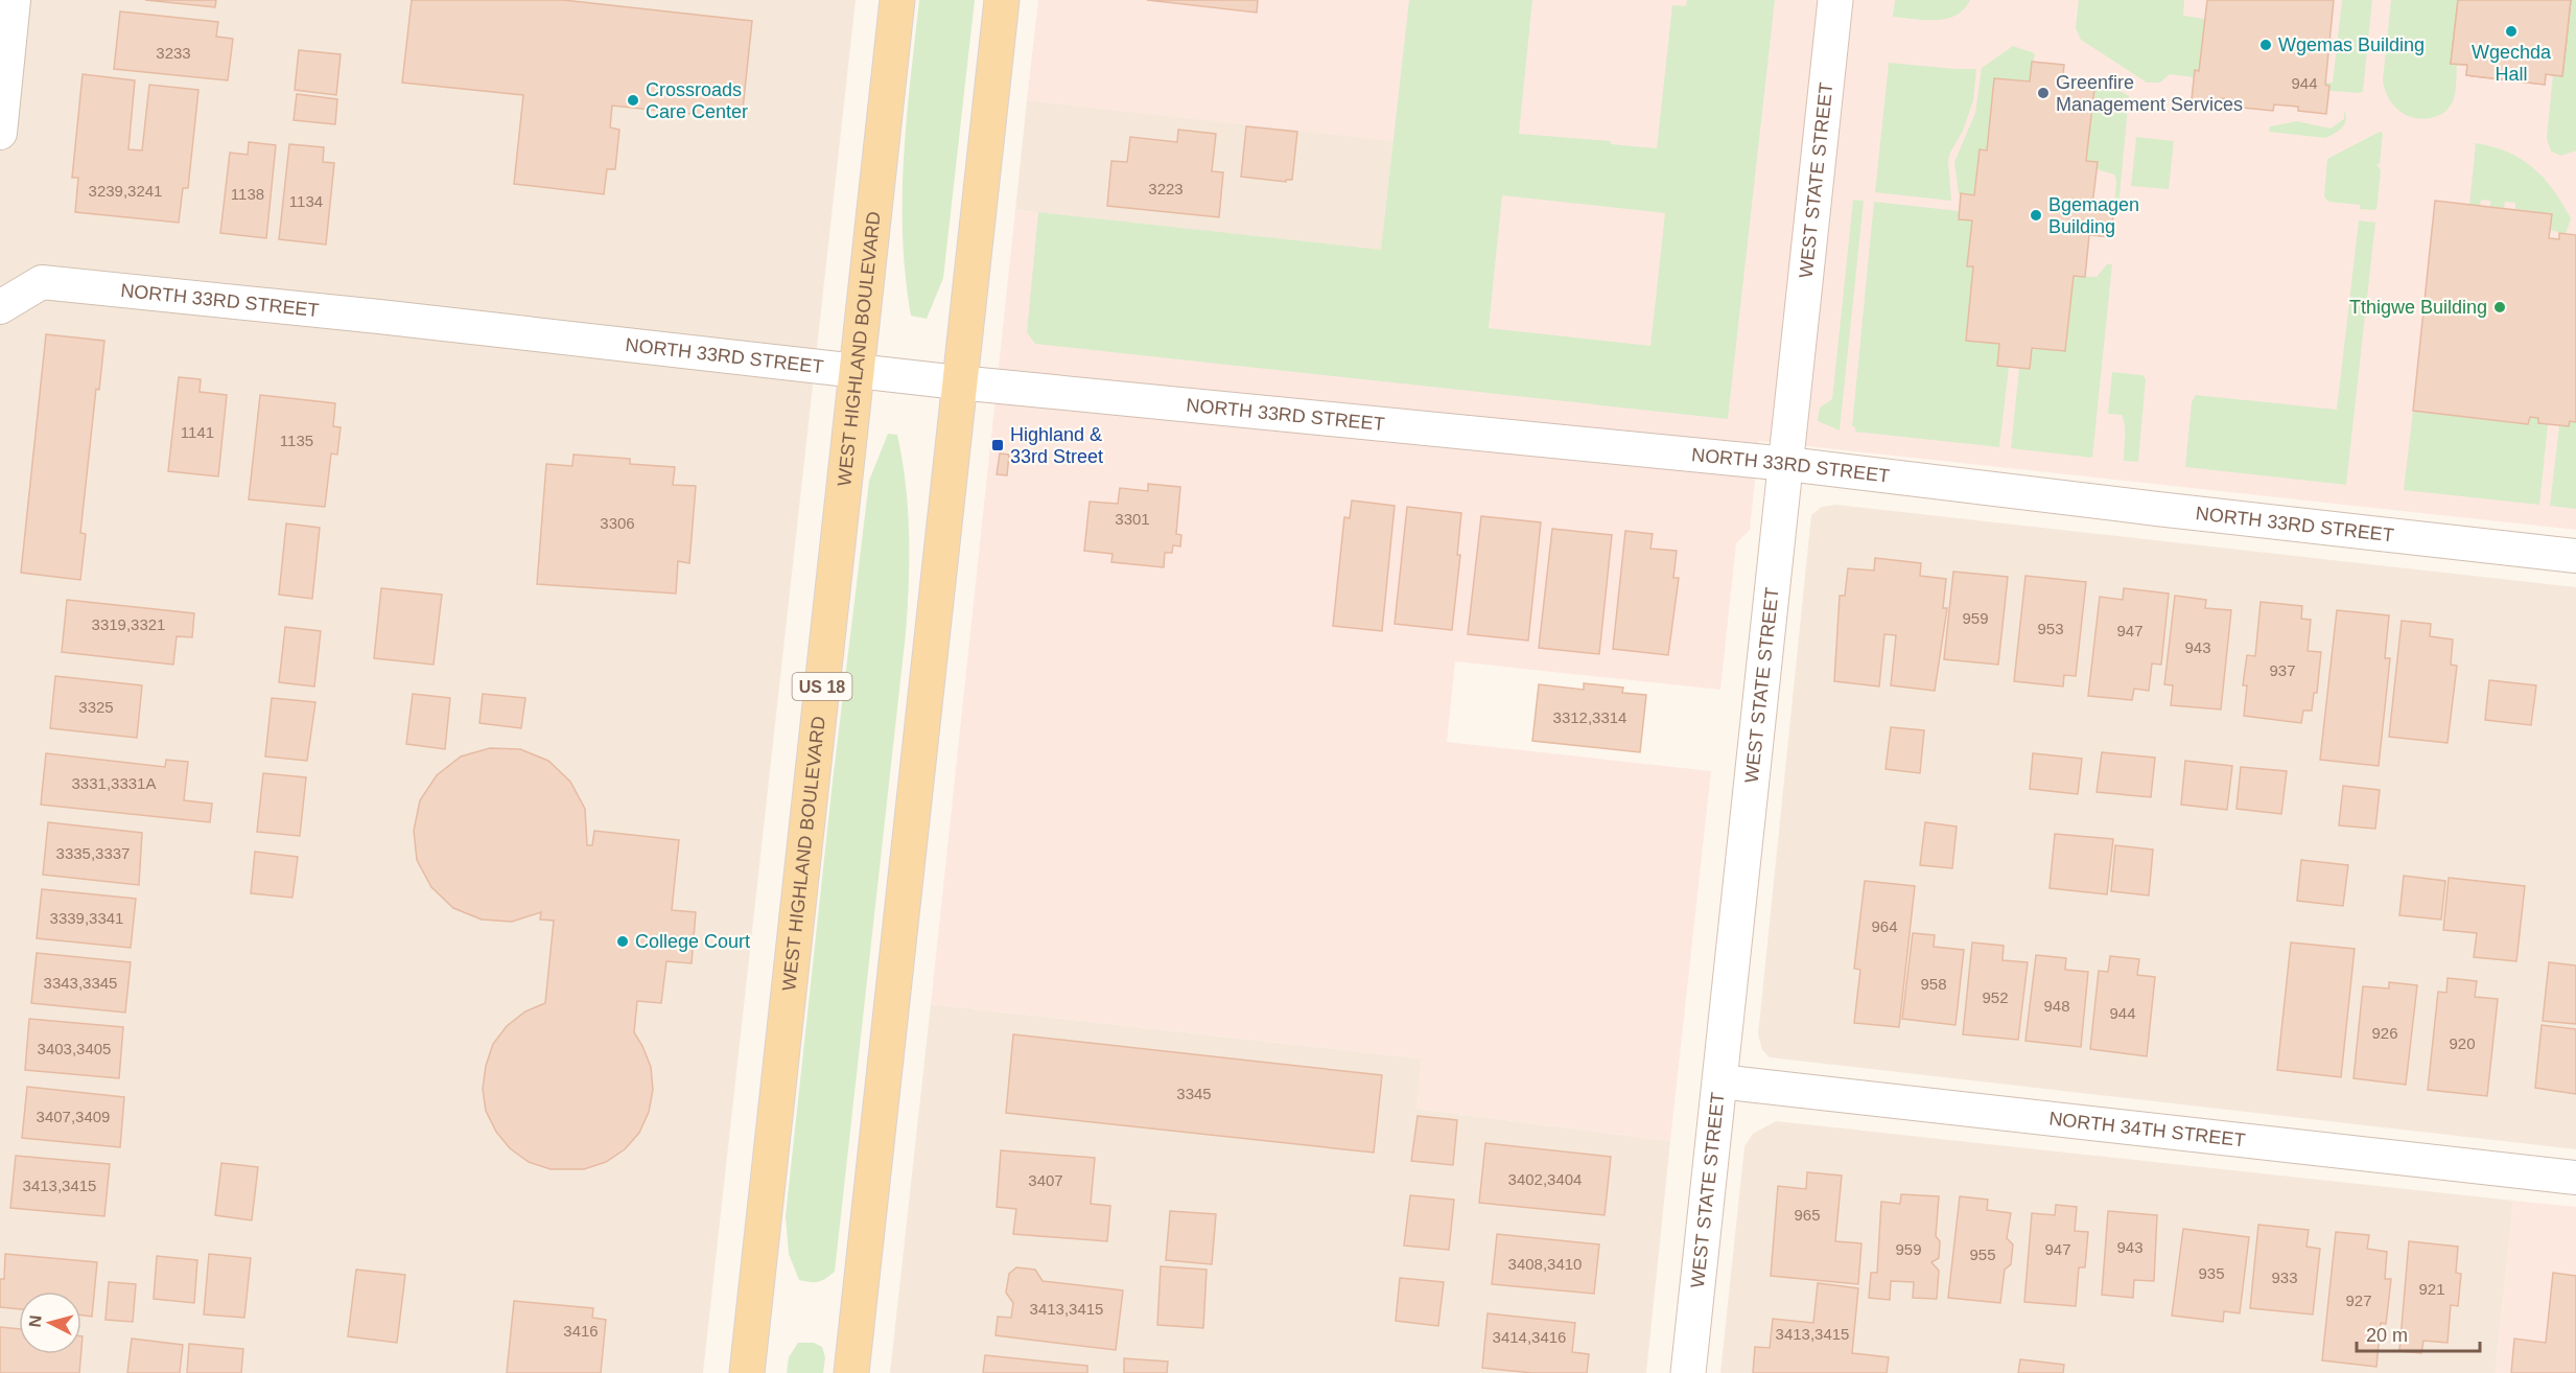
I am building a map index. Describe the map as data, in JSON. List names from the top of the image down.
{
  "streets": {
    "main road": ["WEST HIGHLAND BOULEVARD", "US 18"],
    "street": ["WEST STATE STREET", "NORTH 33RD STREET", "NORTH 34TH STREET"]
  },
  "crossings": [
    ["WEST STATE STREET", "NORTH 33RD STREET"],
    ["WEST STATE STREET", "NORTH 34TH STREET"],
    ["NORTH 33RD STREET", "WEST HIGHLAND BOULEVARD"]
  ],
  "places": {
    "other": [
      "Wgechda Hall",
      "Wgemas Building",
      "Greenfire Management Services",
      "Crossroads Care Center",
      "Bgemagen Building",
      "Tthigwe Building",
      "College Court"
    ],
    "transit": ["Highland & 33rd Street"]
  },
  "house_numbers": [
    "3233",
    "944",
    "3223",
    "3239,3241",
    "1138",
    "1134",
    "1141",
    "1135",
    "3301",
    "3306",
    "959",
    "3319,3321",
    "953",
    "947",
    "943",
    "937",
    "3325",
    "3312,3314",
    "3331,3331A",
    "3335,3337",
    "3339,3341",
    "964",
    "3343,3345",
    "958",
    "952",
    "948",
    "944",
    "926",
    "920",
    "3403,3405",
    "3345",
    "3407,3409",
    "3402,3404",
    "3407",
    "3413,3415",
    "965",
    "943",
    "959",
    "947",
    "955",
    "3408,3410",
    "935",
    "933",
    "921",
    "927",
    "3413,3415",
    "3416",
    "3413,3415",
    "3414,3416"
  ],
  "scale_bar": "20 m",
  "north": "left"
}
